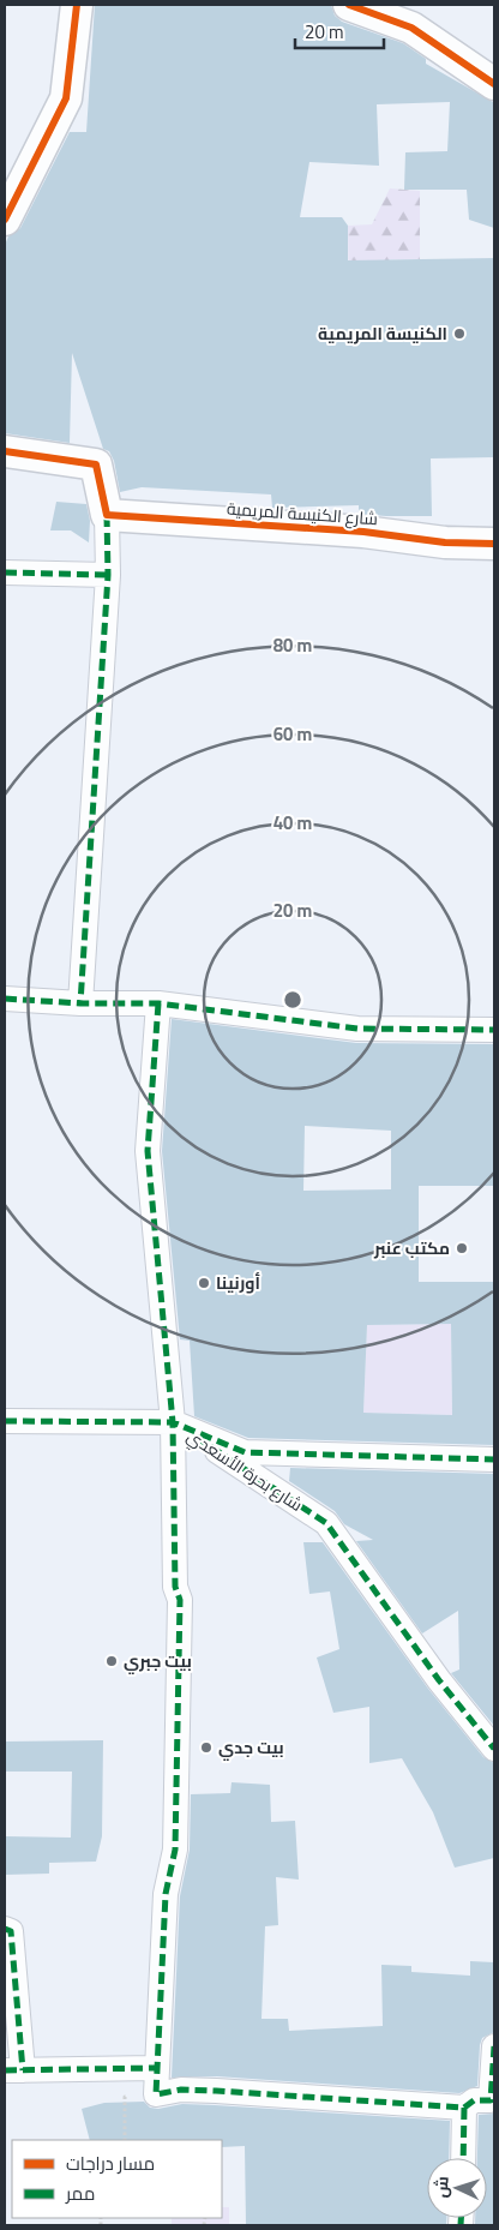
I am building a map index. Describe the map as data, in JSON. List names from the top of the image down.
{
  "streets": {
    "street": ["شارع الكنيسة المريمية", "شارع بحرة الأسعدي"]
  },
  "places": [
    "الكنيسة المريمية",
    "مكتب عنبر",
    "أورنينا",
    "بيت جبري",
    "بيت جدي"
  ],
  "legend": ["مسار دراجات", "ممر"],
  "scale_bar": "20 m",
  "north": "left",
  "rings": [
    "80 m",
    "60 m",
    "40 m",
    "20 m"
  ]
}
